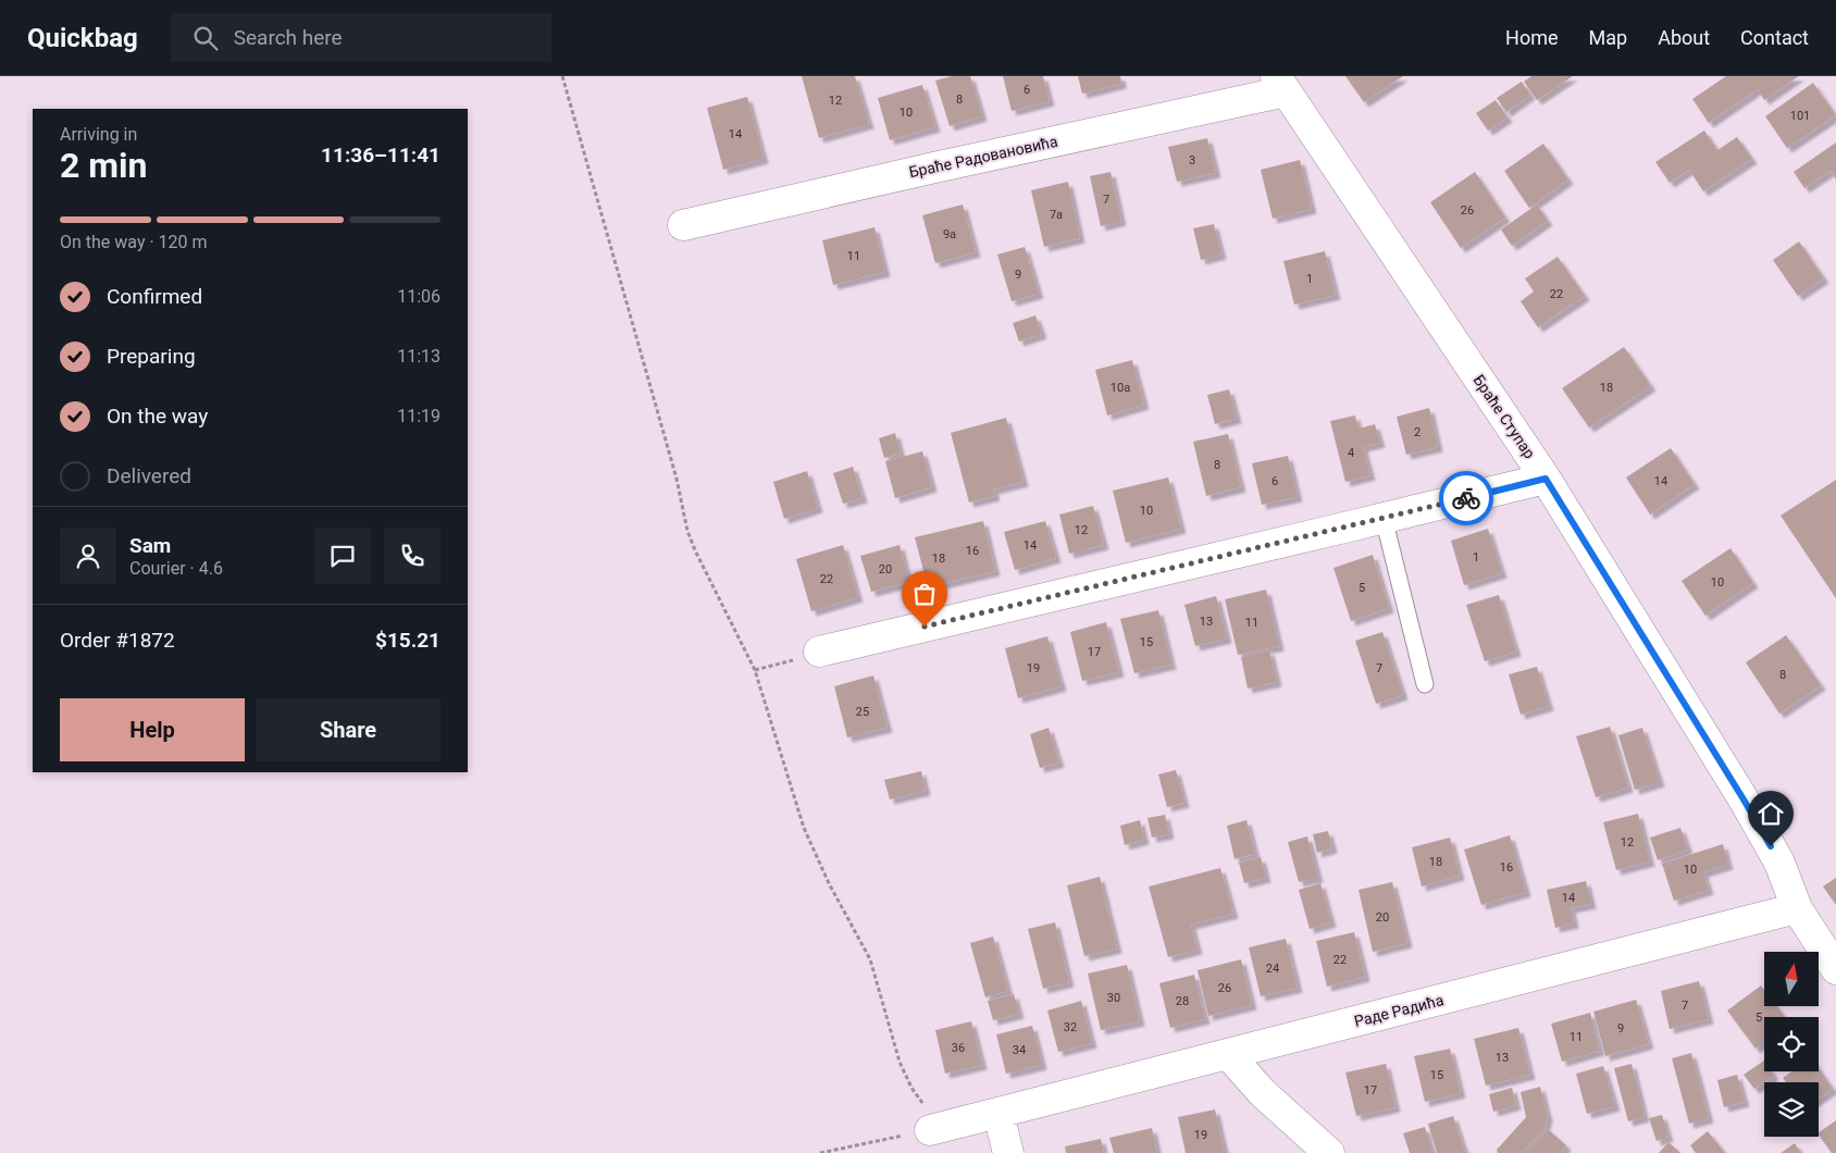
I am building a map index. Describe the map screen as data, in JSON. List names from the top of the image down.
{
  "streets": {
    "street": ["Браће Радовановића", "Браће Ступар", "Раде Радића"]
  },
  "crossings": [
    ["Браће Радовановића", "Браће Ступар"],
    ["Браће Ступар", "Раде Радића"]
  ],
  "house_numbers": [
    "6",
    "8",
    "12",
    "10",
    "101",
    "14",
    "3",
    "7",
    "26",
    "7a",
    "9a",
    "11",
    "9",
    "1",
    "22",
    "10a",
    "18",
    "2",
    "4",
    "8",
    "6",
    "14",
    "10",
    "12",
    "14",
    "16",
    "1",
    "18",
    "20",
    "22",
    "10",
    "5",
    "13",
    "11",
    "15",
    "17",
    "19",
    "7",
    "8",
    "25",
    "12",
    "18",
    "16",
    "10",
    "14",
    "20",
    "22",
    "24",
    "26",
    "30",
    "28",
    "7",
    "5",
    "32",
    "9",
    "11",
    "36",
    "34",
    "13",
    "15",
    "17",
    "19"
  ],
  "north": "top",
  "page": {
    "header": "Quickbag",
    "search": "Search here",
    "nav": [
      "Home",
      "Map",
      "About",
      "Contact"
    ],
    "heading": ["2 min", "Arriving in", "11:36–11:41"],
    "panel": [
      "Sam",
      "Courier · 4.6",
      "Order #1872",
      "$15.21"
    ],
    "bar": "On the way · 120 m",
    "list": [
      ["Confirmed", "11:06"],
      ["Preparing", "11:13"],
      ["On the way", "11:19"],
      "Delivered"
    ],
    "buttons": ["Help", "Share"]
  }
}
